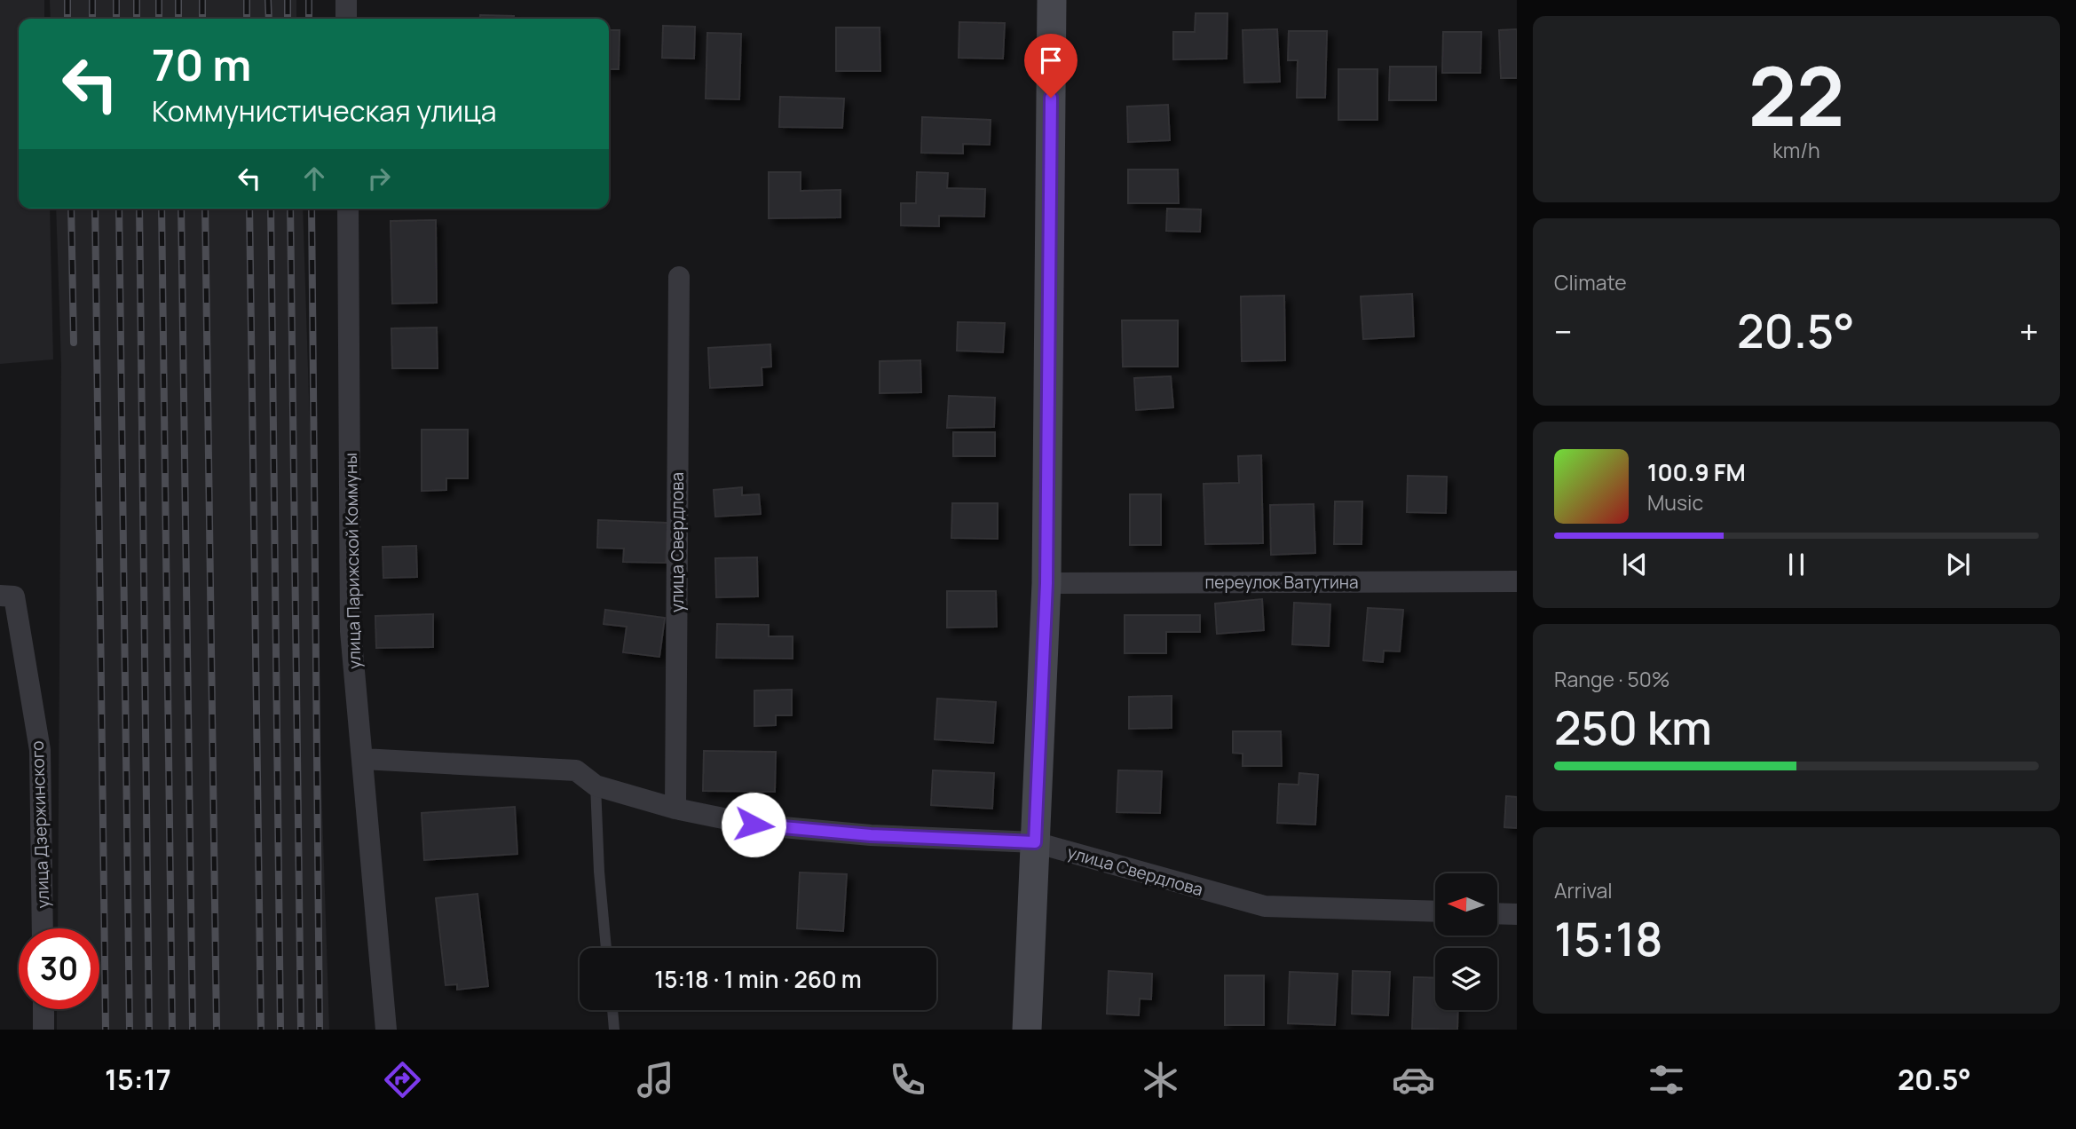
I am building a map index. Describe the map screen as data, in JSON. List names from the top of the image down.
{
  "streets": {
    "street": [
      "улица Свердлова",
      "улица Парижской Коммуны",
      "переулок Ватутина",
      "улица Дзержинского"
    ]
  },
  "crossings": [
    ["улица Свердлова", "улица Парижской Коммуны"]
  ],
  "north": "left",
  "page": {
    "tile": [
      ["22", "km/h"],
      "Climate",
      ["Range · 50%", "250 km"],
      ["Arrival", "15:18"]
    ],
    "turn": ["70 m", "Коммунистическая улица"],
    "heat": ["−", "20.5°", "+"],
    "song": ["100.9 FM", "Music"],
    "limit": "30",
    "trip": "15:18 · 1 min · 260 m",
    "tabs": ["15:17", "20.5°"]
  }
}
